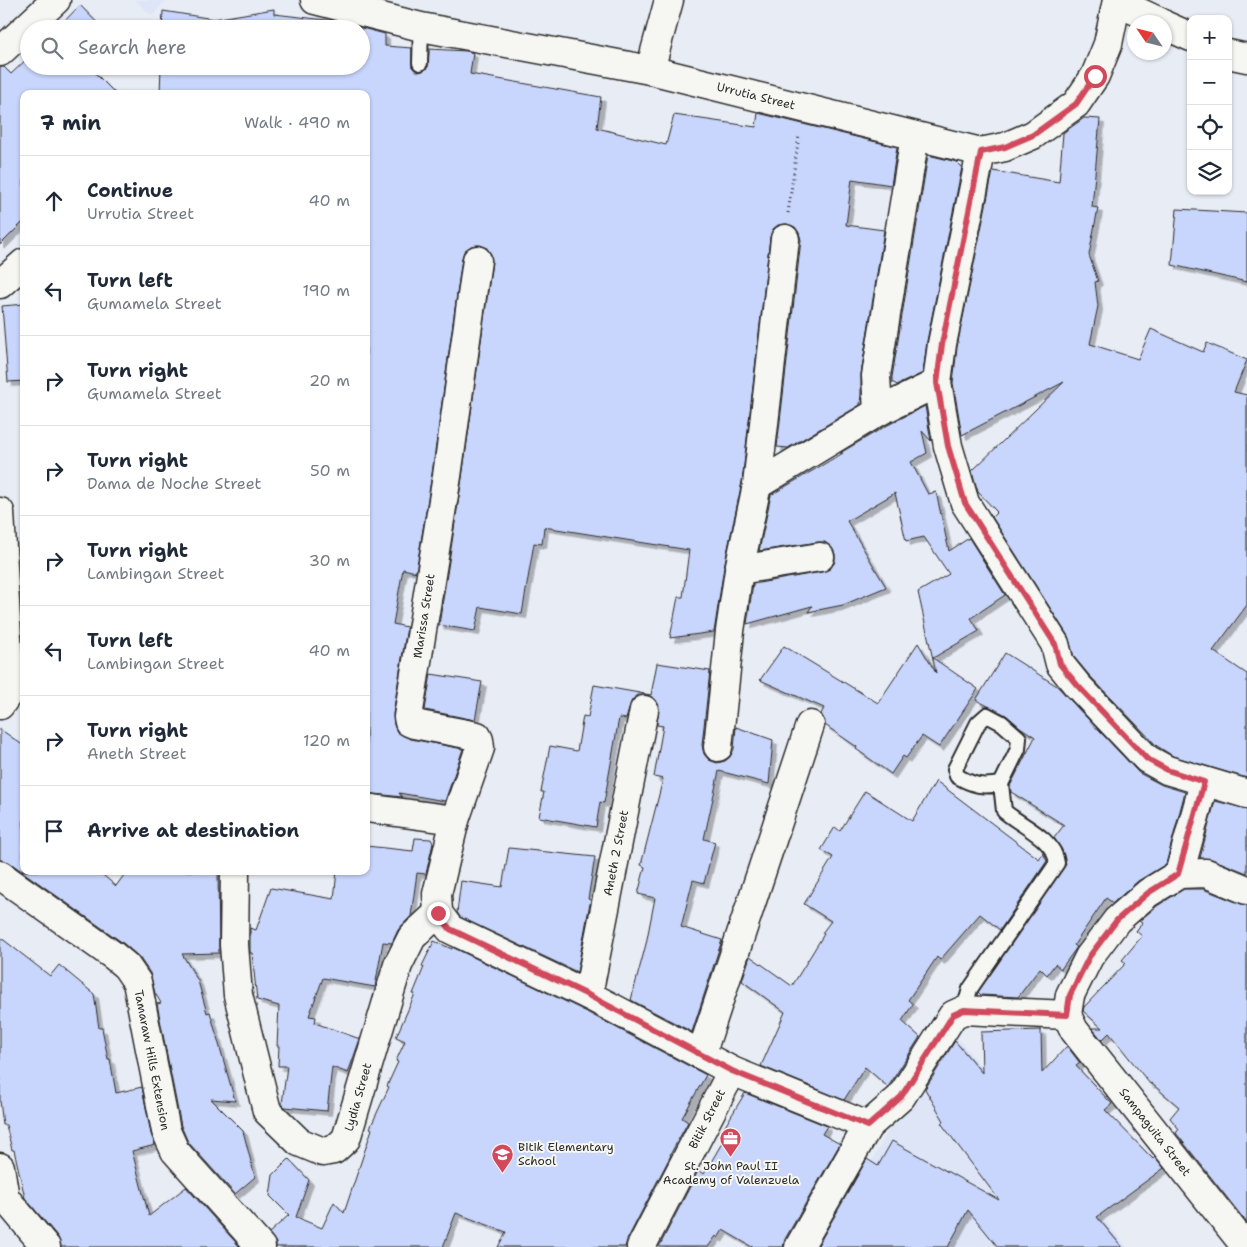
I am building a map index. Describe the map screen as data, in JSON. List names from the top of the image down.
{
  "streets": {
    "street": [
      "Urrutia Street",
      "Marissa Street",
      "Aneth 2 Street",
      "Tamaraw Hills Extension",
      "Lydia Street",
      "Bitik Street",
      "Sampaguita Street"
    ]
  },
  "crossings": [
    ["Marissa Street", "Lydia Street"]
  ],
  "places": {
    "office": ["St. John Paul II Academy of Valenzuela"],
    "school or university": ["Bitik Elementary School"]
  },
  "north": "top left",
  "page": {
    "map_buttons": ["+", "−"],
    "search": "Search here",
    "heading": ["7 min", "Walk · 490 m"],
    "list": [
      ["Continue", "Urrutia Street", "40 m"],
      ["Turn left", "Gumamela Street", "190 m"],
      ["Turn right", "Gumamela Street", "20 m"],
      ["Turn right", "Dama de Noche Street", "50 m"],
      ["Turn right", "Lambingan Street", "30 m"],
      ["Turn left", "Lambingan Street", "40 m"],
      ["Turn right", "Aneth Street", "120 m"],
      "Arrive at destination"
    ]
  }
}
